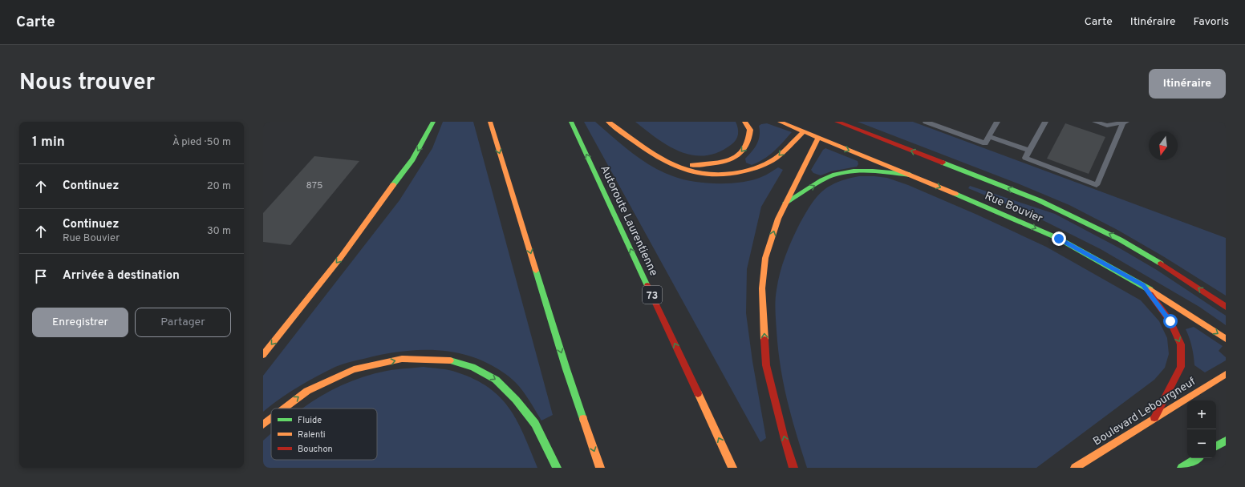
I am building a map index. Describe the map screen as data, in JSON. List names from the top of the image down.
{
  "streets": {
    "main road": [
      "Rue Bouvier",
      "Autoroute Laurentienne",
      "73",
      "Boulevard Lebourgneuf"
    ]
  },
  "one_way": ["Autoroute Laurentienne"],
  "house_numbers": ["875"],
  "legend": ["Fluide", "Ralenti", "Bouchon"],
  "north": "bottom",
  "page": {
    "header": "Carte",
    "nav": ["Carte", "Itinéraire", "Favoris"],
    "title": "Nous trouver",
    "buttons": [
      "Itinéraire",
      ["Enregistrer", "Partager"]
    ],
    "heading": ["1 min", "À pied · 50 m"],
    "list": [
      ["Continuez", "20 m"],
      ["Continuez", "Rue Bouvier", "30 m"],
      "Arrivée à destination"
    ],
    "map_buttons": ["+", "−"]
  }
}
